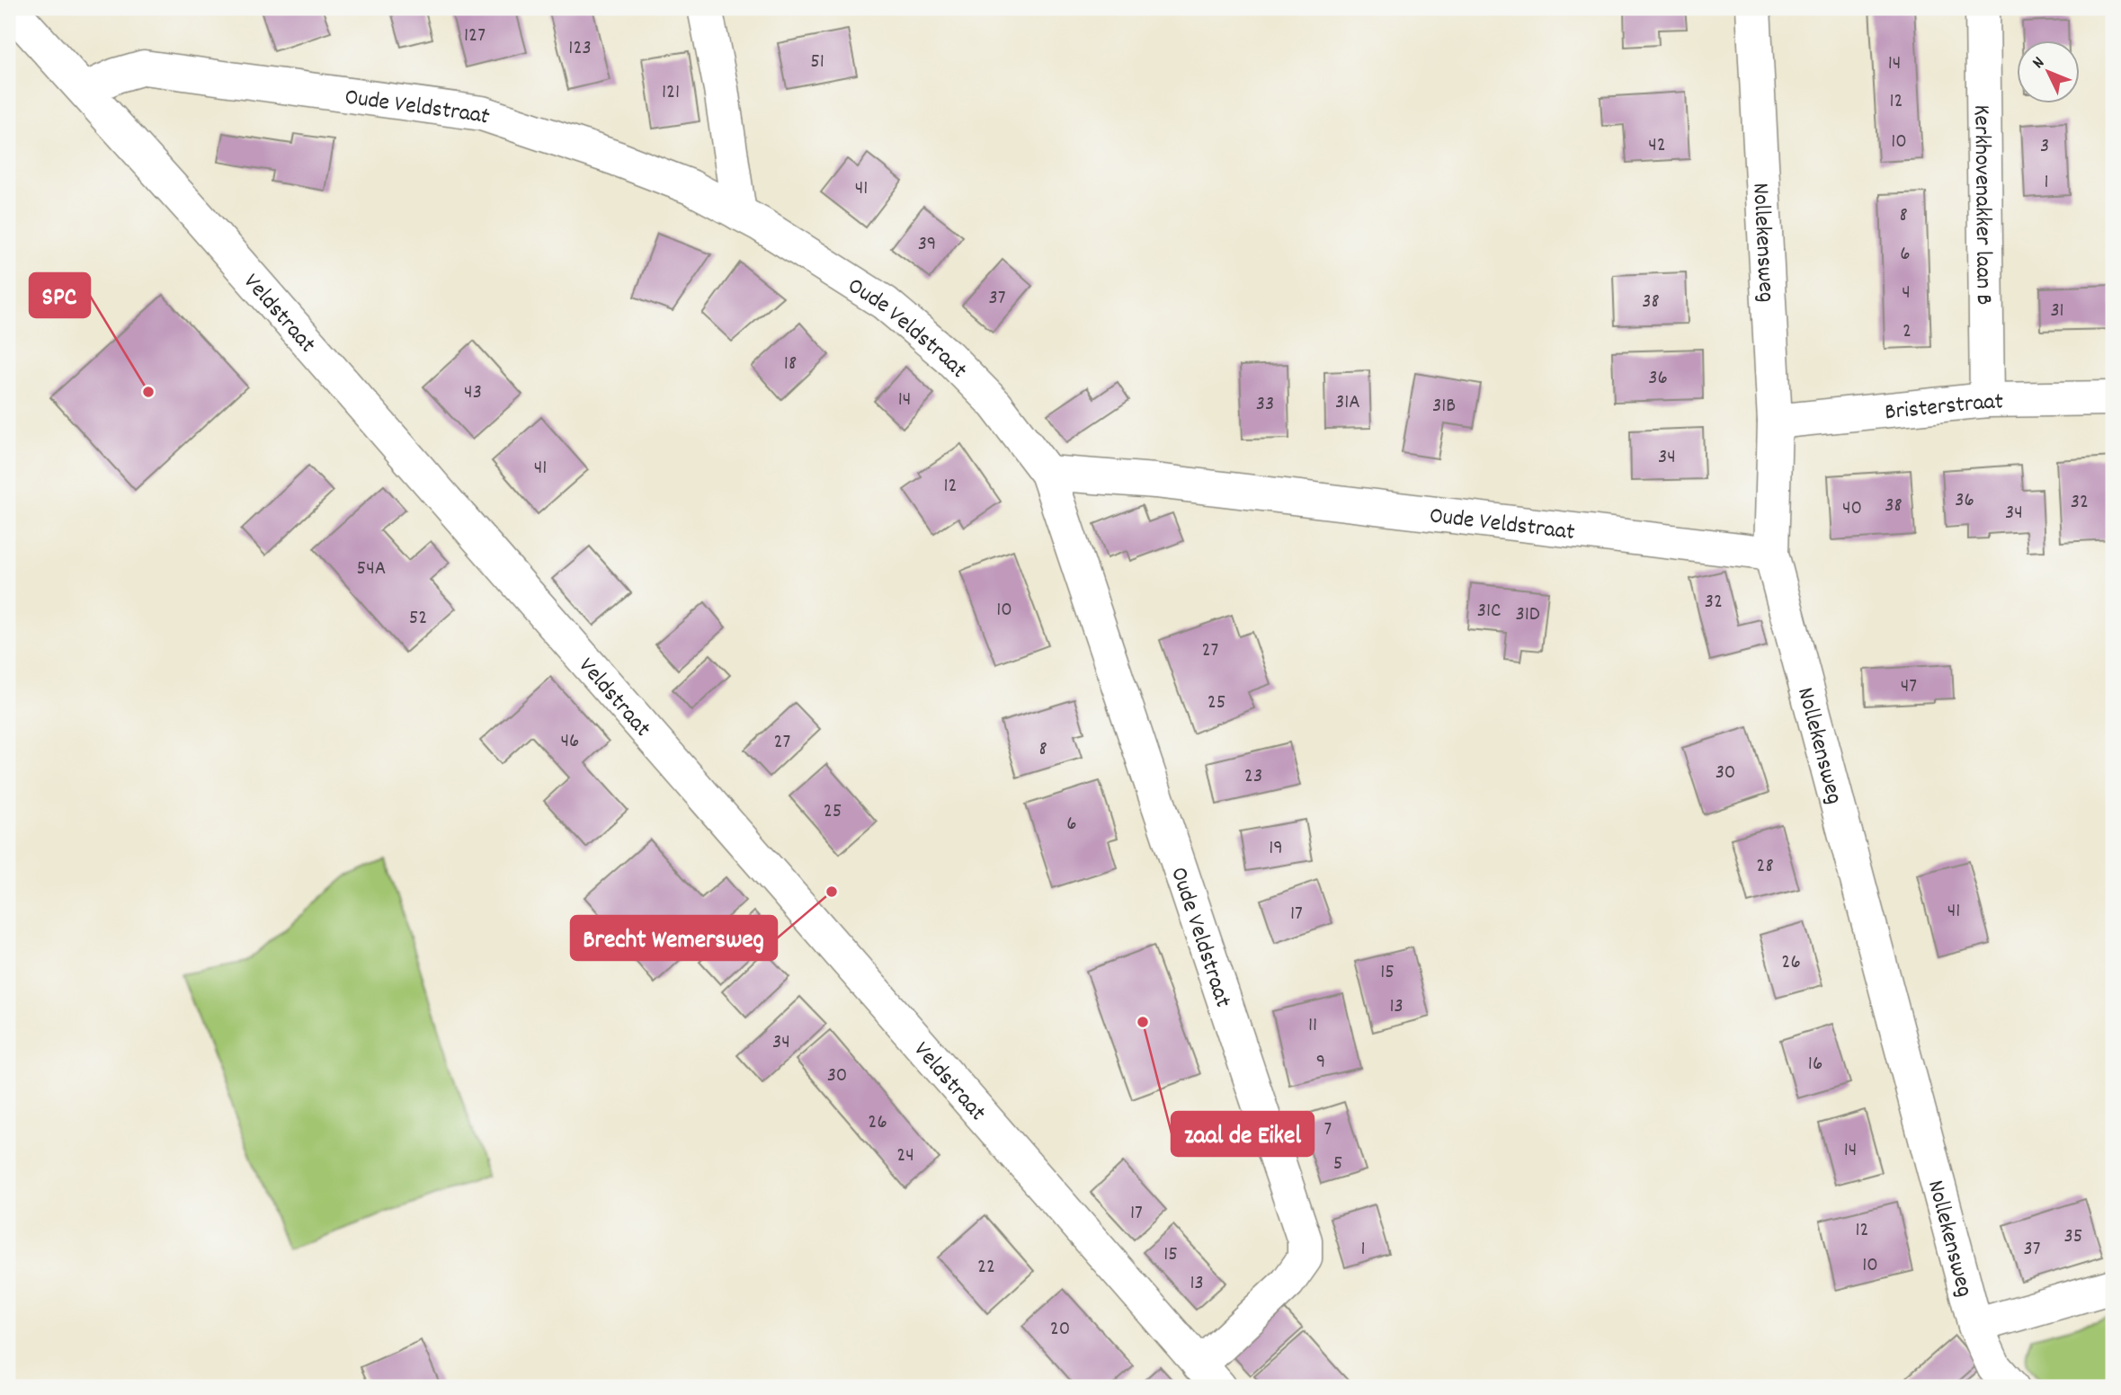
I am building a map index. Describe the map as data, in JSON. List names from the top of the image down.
{
  "streets": {
    "street": [
      "Oude Veldstraat",
      "Kerkhovenakker laan B",
      "Nollekensweg",
      "Veldstraat",
      "Bristerstraat"
    ]
  },
  "crossings": [
    ["Oude Veldstraat", "Nollekensweg"],
    ["Oude Veldstraat", "Veldstraat"],
    ["Kerkhovenakker laan B", "Bristerstraat"],
    ["Nollekensweg", "Bristerstraat"]
  ],
  "places": ["SPC", "Brecht Wemersweg", "zaal de Eikel"],
  "house_numbers": [
    "127",
    "123",
    "51",
    "14",
    "121",
    "12",
    "10",
    "42",
    "3",
    "1",
    "41",
    "8",
    "39",
    "6",
    "4",
    "37",
    "38",
    "31",
    "2",
    "18",
    "36",
    "43",
    "14",
    "31A",
    "33",
    "31B",
    "34",
    "41",
    "12",
    "36",
    "32",
    "38",
    "40",
    "34",
    "54A",
    "32",
    "10",
    "31C",
    "31D",
    "52",
    "27",
    "47",
    "25",
    "46",
    "27",
    "8",
    "30",
    "23",
    "25",
    "6",
    "19",
    "28",
    "41",
    "17",
    "26",
    "15",
    "13",
    "11",
    "34",
    "9",
    "16",
    "30",
    "26",
    "7",
    "14",
    "24",
    "5",
    "17",
    "12",
    "35",
    "1",
    "37",
    "15",
    "10",
    "22",
    "13",
    "20"
  ],
  "north": "top left"
}
